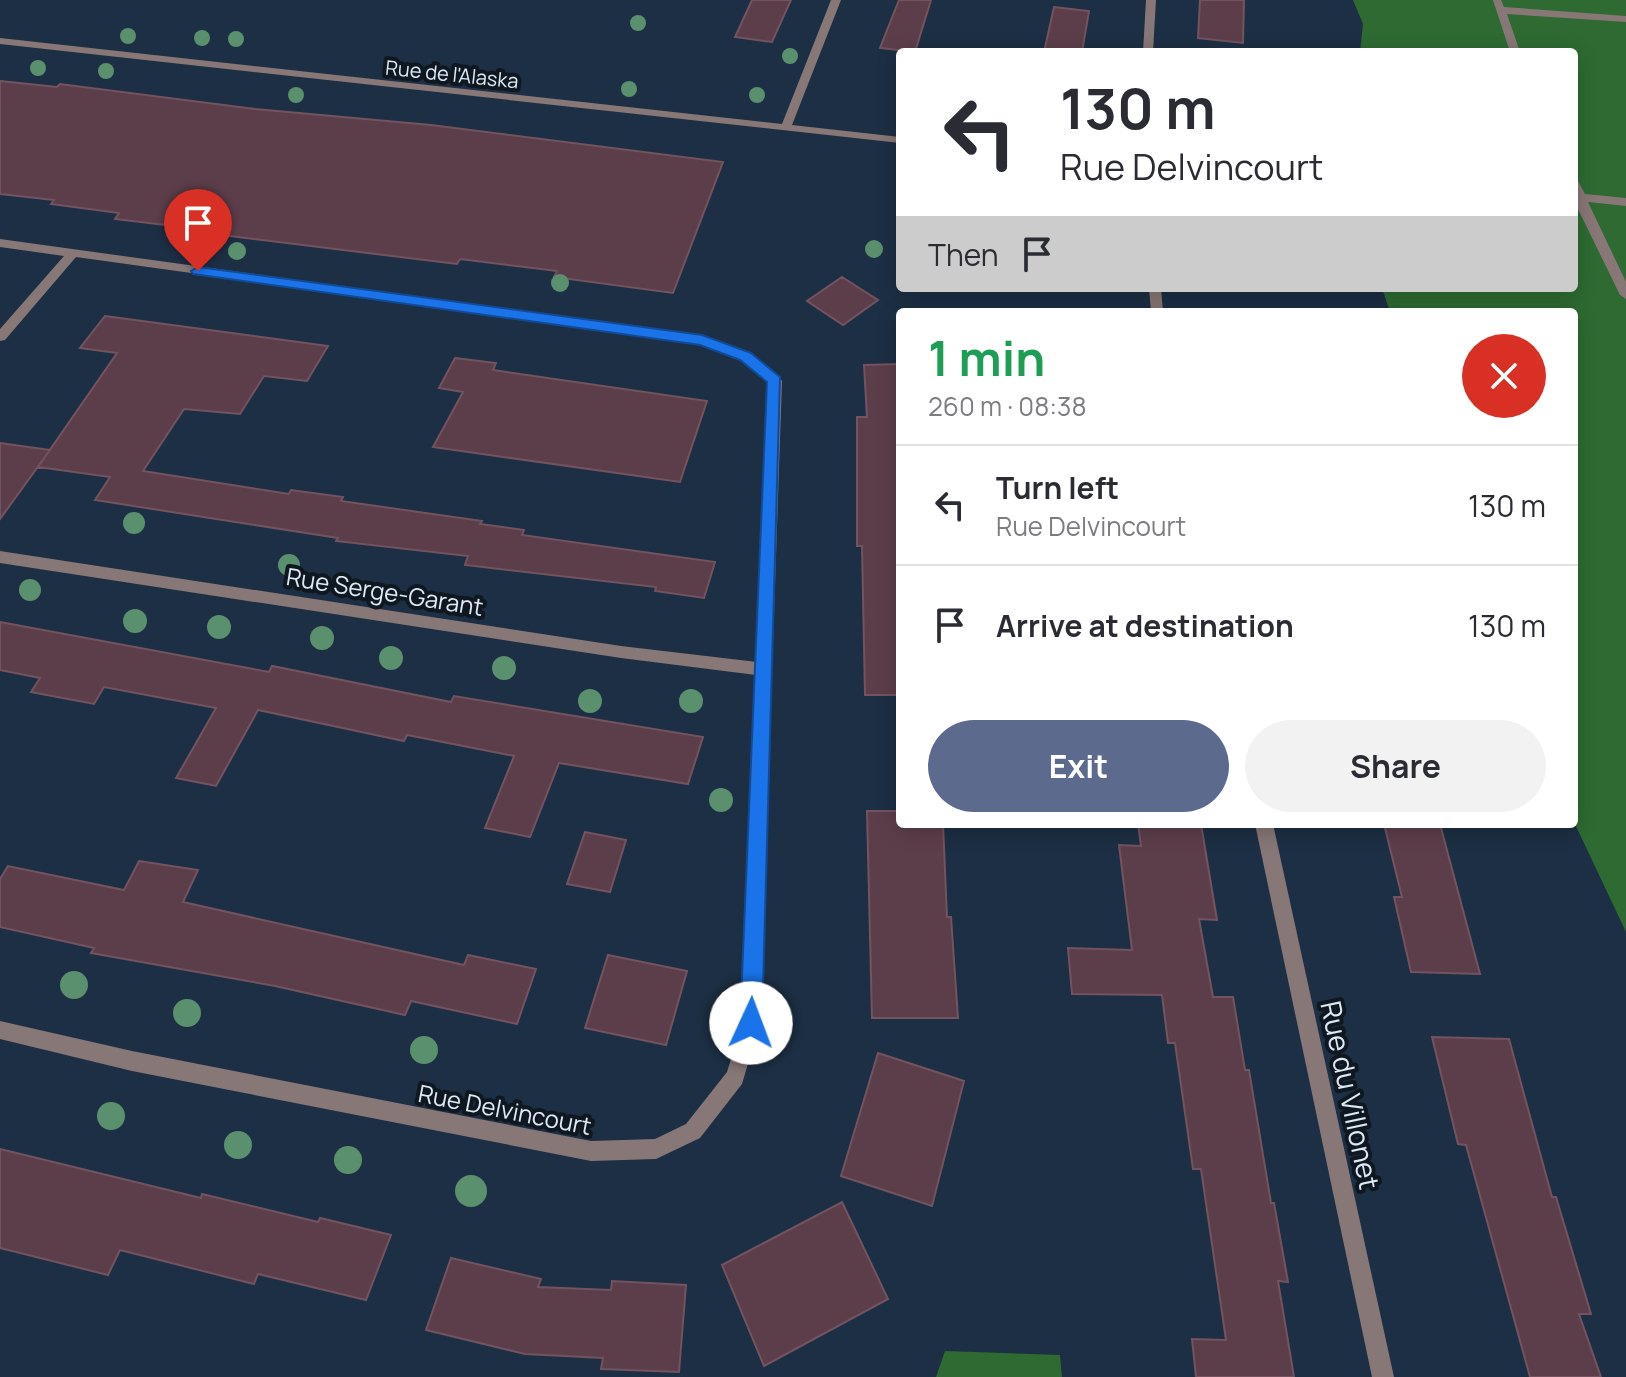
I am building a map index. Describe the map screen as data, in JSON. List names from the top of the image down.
{
  "streets": {
    "street": [
      "Rue de l'Alaska",
      "Rue Serge-Garant",
      "Rue du Villonet",
      "Rue Delvincourt"
    ]
  },
  "crossings": [
    ["Rue Serge-Garant", "Rue Delvincourt"]
  ],
  "page": {
    "turn": ["130 m", "Rue Delvincourt"],
    "then": "Then",
    "heading": ["1 min", "260 m · 08:38"],
    "list": [
      {
        "name": "Turn left",
        "note": "Rue Delvincourt",
        "value": "130 m"
      },
      {
        "name": "Arrive at destination",
        "value": "130 m"
      }
    ],
    "buttons": ["Exit", "Share"]
  }
}
